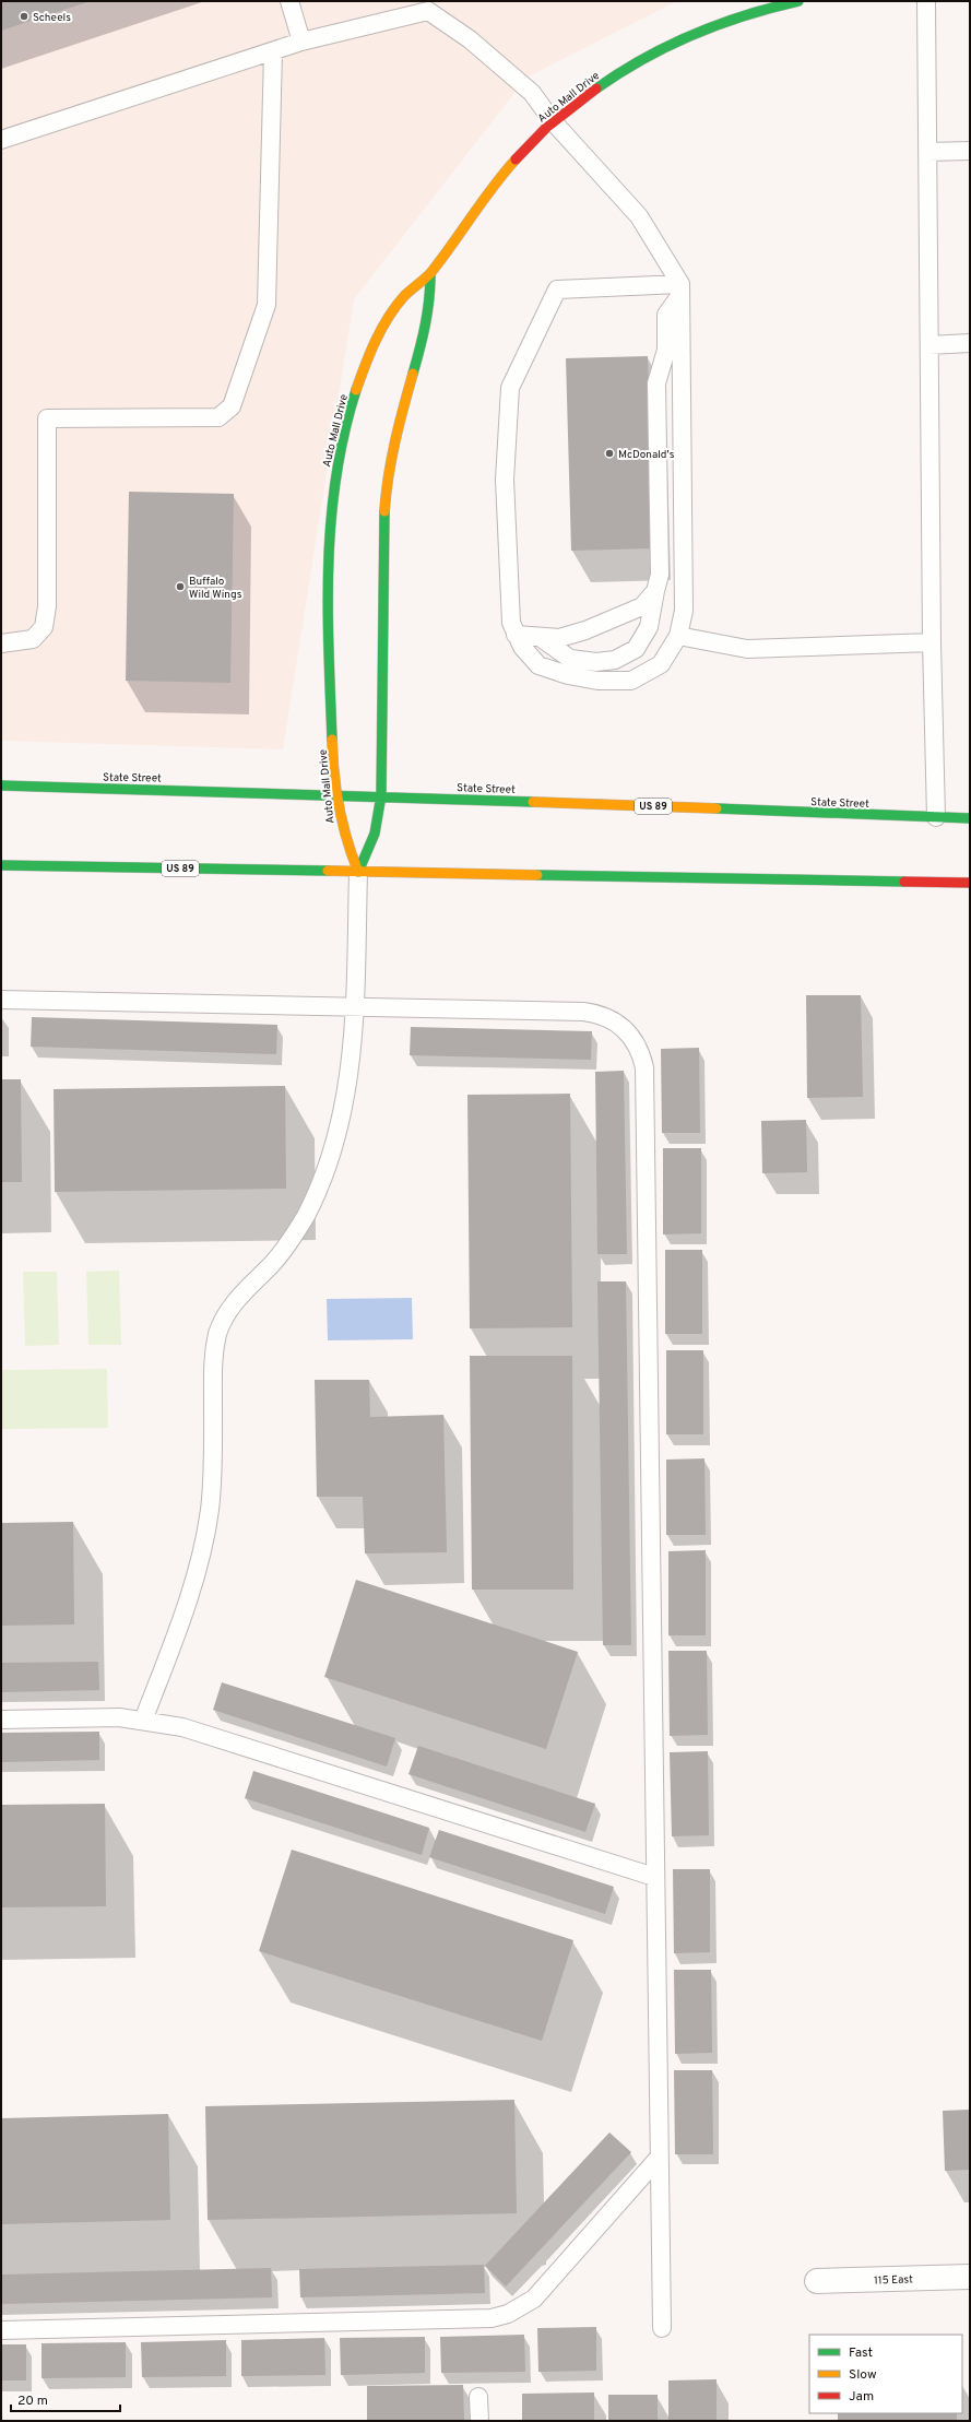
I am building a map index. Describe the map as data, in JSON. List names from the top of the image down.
{
  "streets": {
    "main road": ["Auto Mall Drive", "State Street", "US 89"],
    "street": ["115 East"]
  },
  "crossings": [
    ["Auto Mall Drive", "State Street"],
    ["Auto Mall Drive", "US 89"]
  ],
  "places": ["Scheels", "McDonald's", "Buffalo Wild Wings"],
  "legend": ["Fast", "Slow", "Jam"],
  "scale_bar": "20 m"
}
